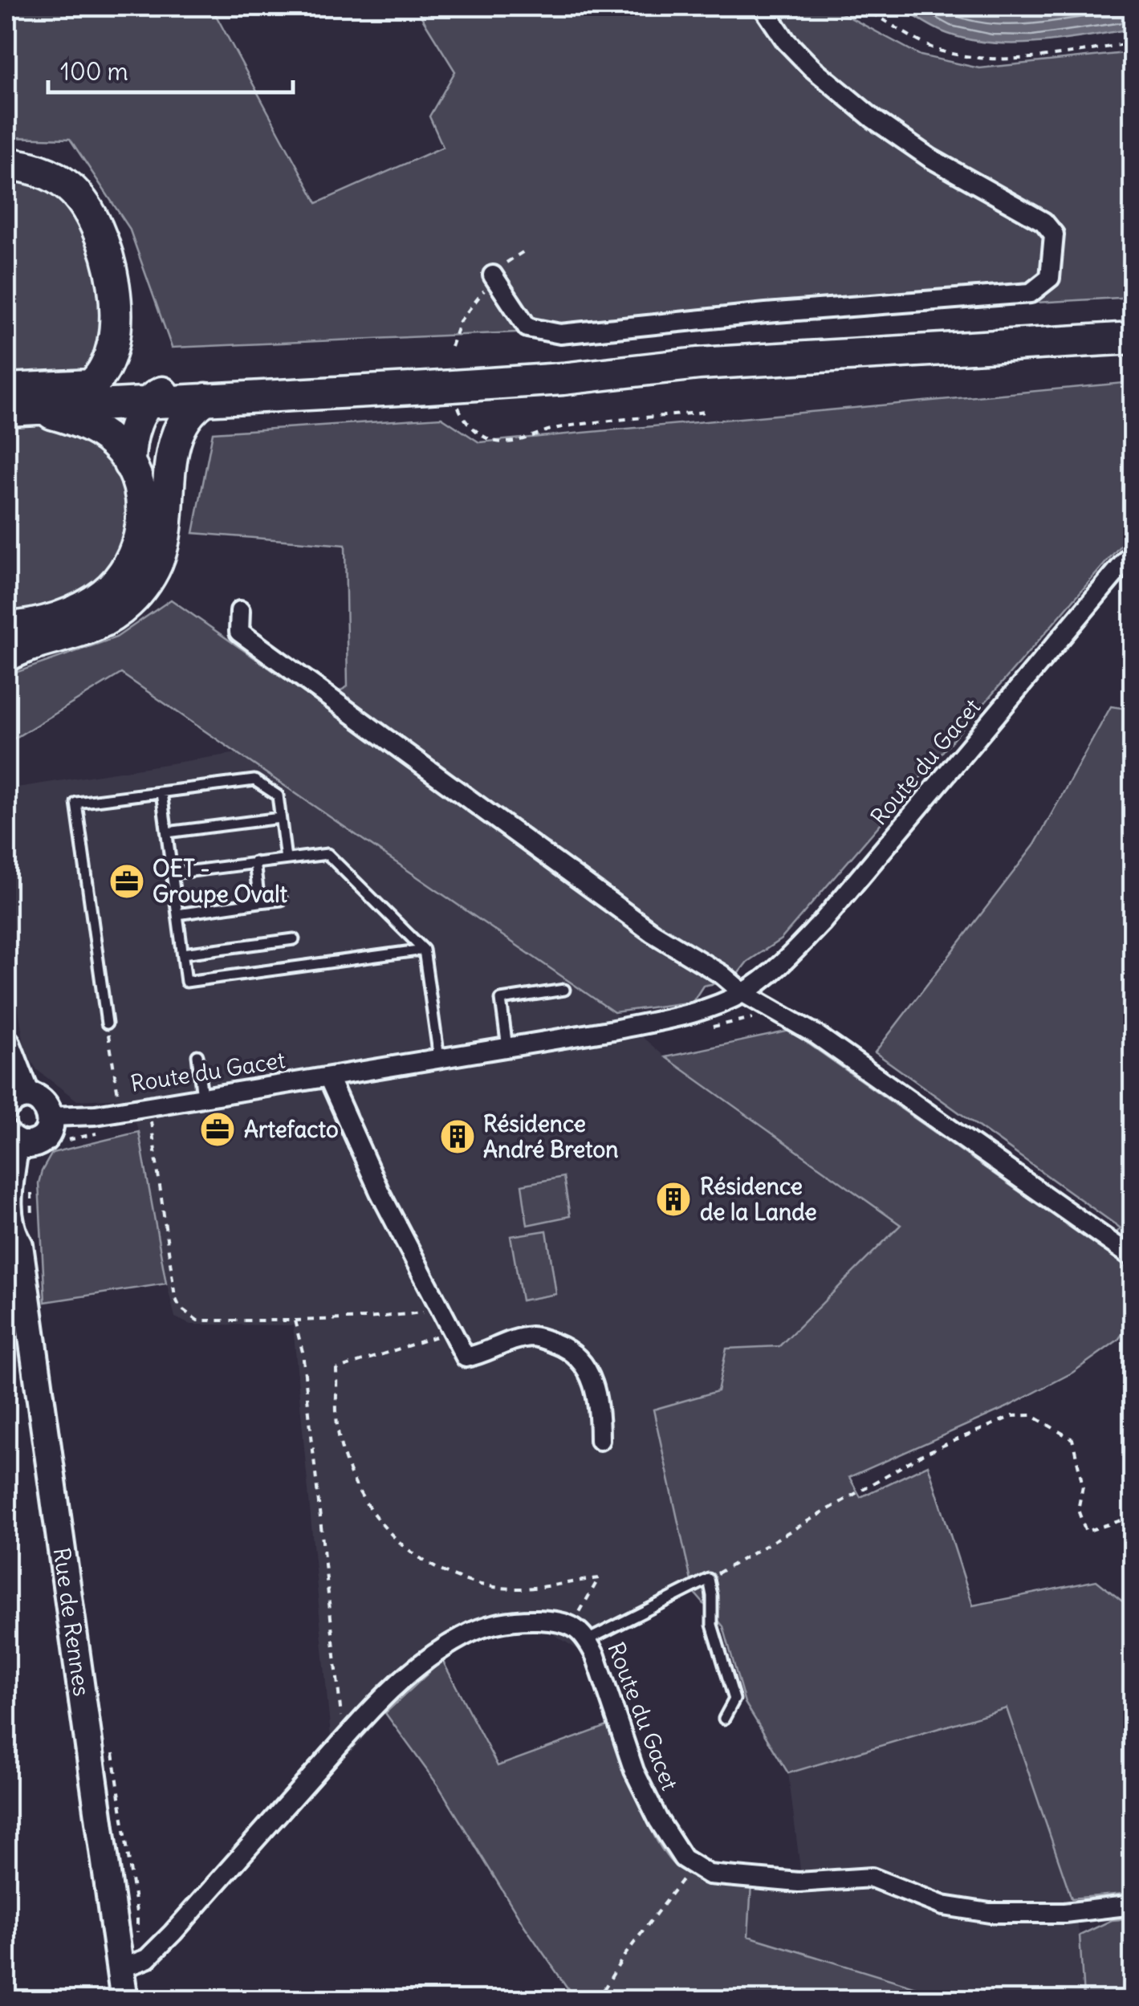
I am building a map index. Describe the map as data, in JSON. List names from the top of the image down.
{
  "streets": {
    "main road": ["Rue de Rennes"],
    "street": ["Route du Gacet"]
  },
  "crossings": [
    ["Route du Gacet", "Rue de Rennes"]
  ],
  "places": {
    "office": ["OET - Groupe Ovalt", "Artefacto"],
    "building": ["Résidence André Breton", "Résidence de la Lande"]
  },
  "scale_bar": "100 m"
}
